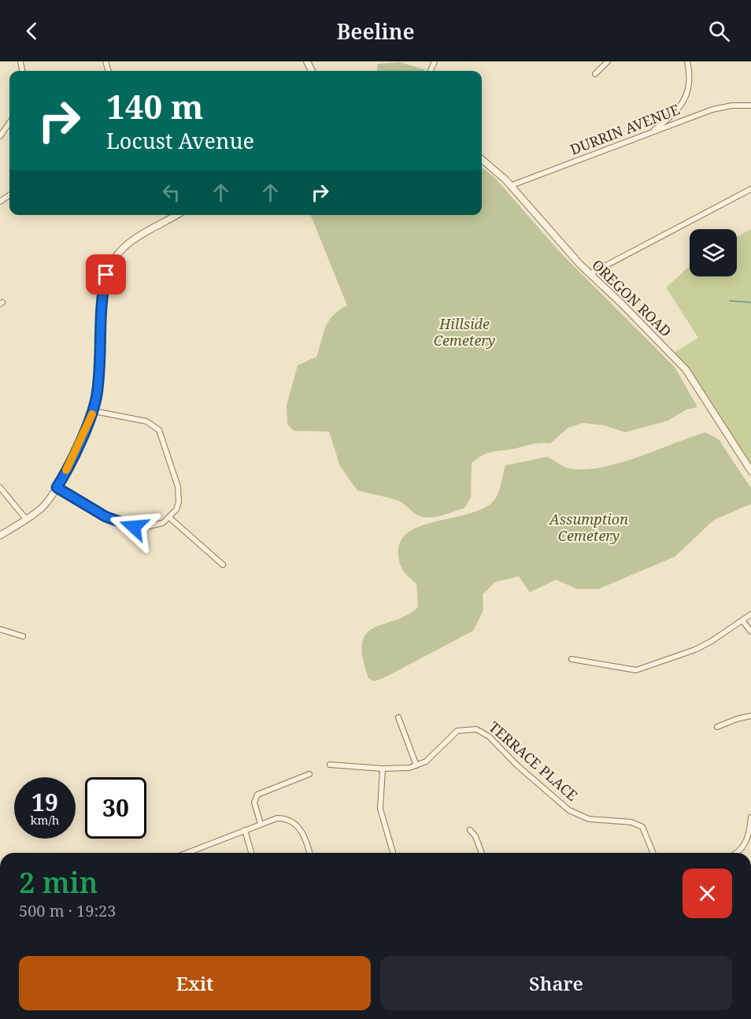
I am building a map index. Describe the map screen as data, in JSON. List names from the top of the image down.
{
  "streets": {
    "street": ["DURRIN AVENUE", "OREGON ROAD", "TERRACE PLACE"]
  },
  "crossings": [
    ["DURRIN AVENUE", "OREGON ROAD"]
  ],
  "parks": ["Hillside Cemetery", "Assumption Cemetery"],
  "page": {
    "header": "Beeline",
    "turn": ["140 m", "Locust Avenue"],
    "speed": "19 km/h",
    "limit": "30",
    "heading": ["2 min", "500 m · 19:23"],
    "buttons": ["Exit", "Share"]
  }
}
